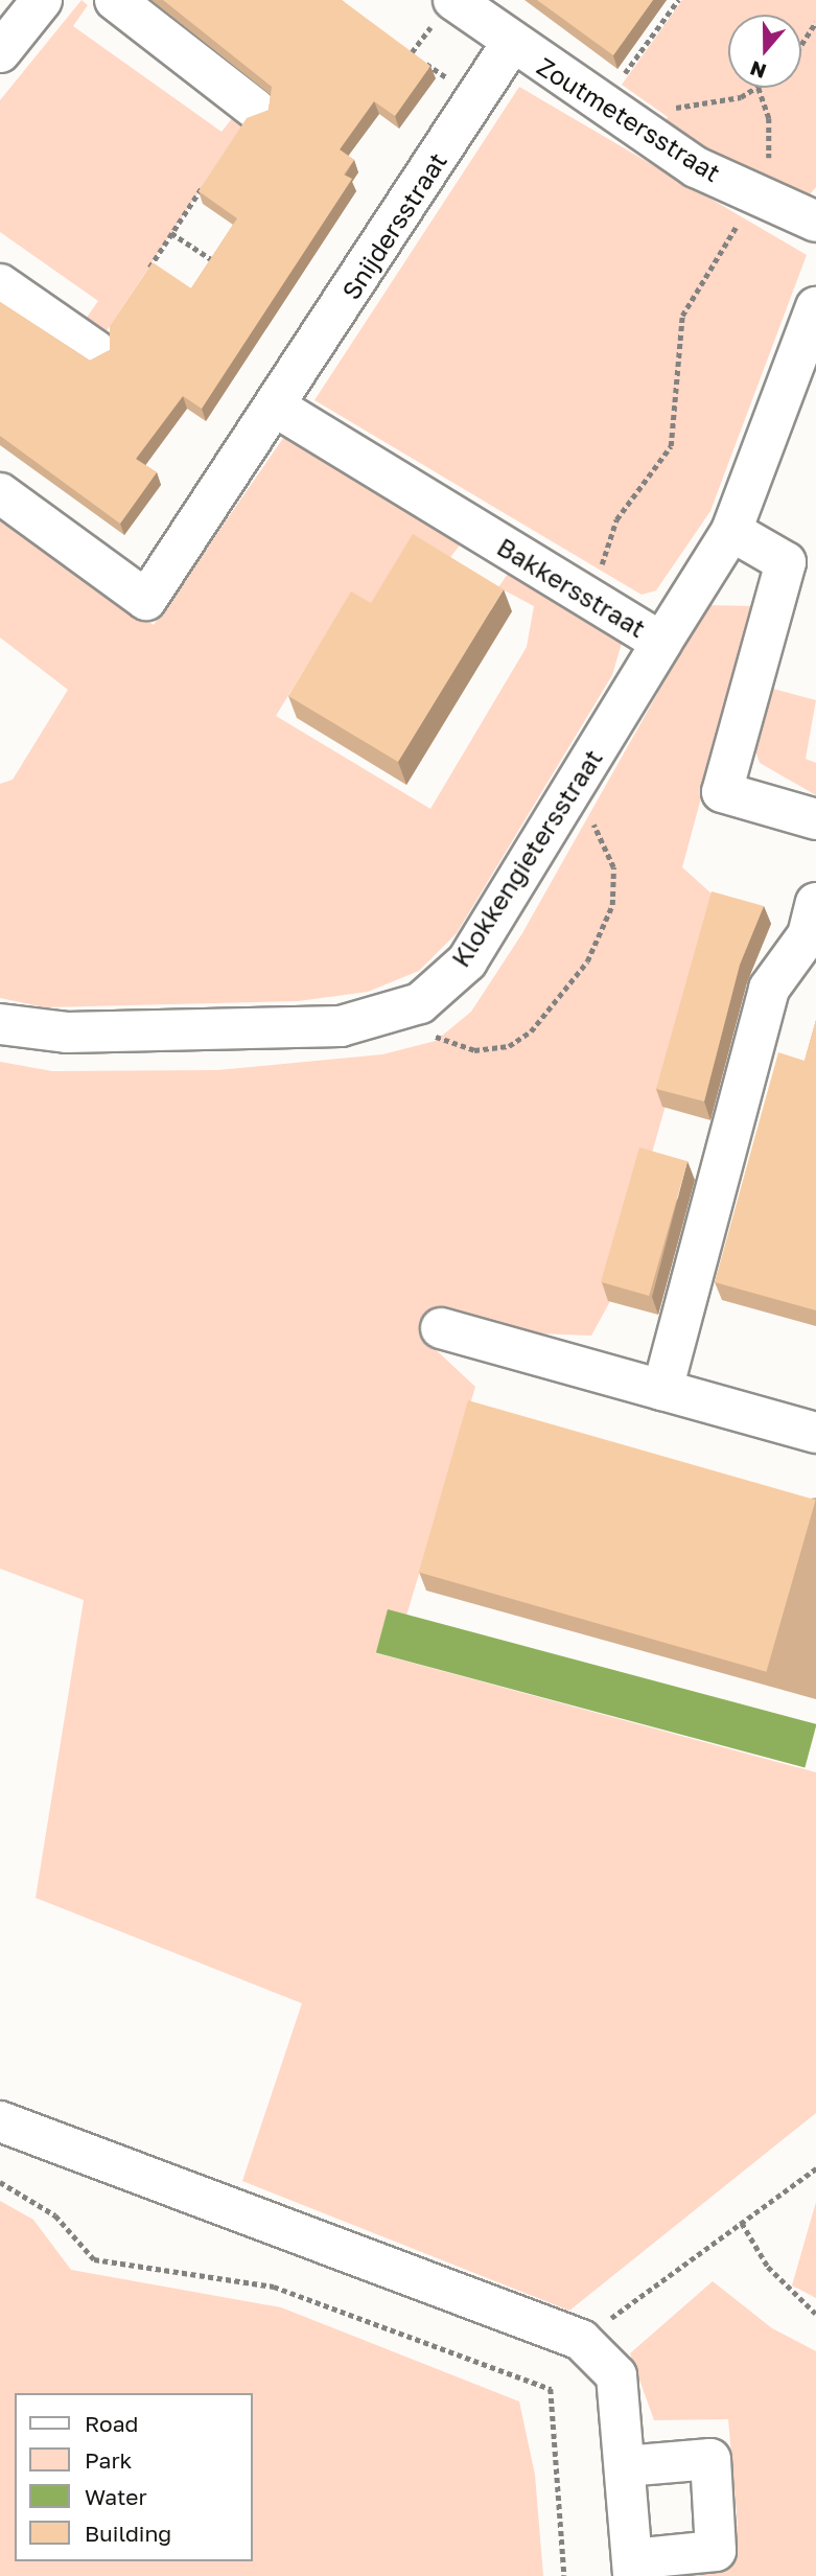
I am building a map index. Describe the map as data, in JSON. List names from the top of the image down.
{
  "streets": {
    "street": [
      "Zoutmetersstraat",
      "Snijdersstraat",
      "Bakkersstraat",
      "Klokkengietersstraat"
    ]
  },
  "crossings": [
    ["Zoutmetersstraat", "Snijdersstraat"],
    ["Snijdersstraat", "Bakkersstraat"],
    ["Bakkersstraat", "Klokkengietersstraat"]
  ],
  "legend": [
    "Road",
    "Park",
    "Water",
    "Building"
  ],
  "north": "bottom"
}
